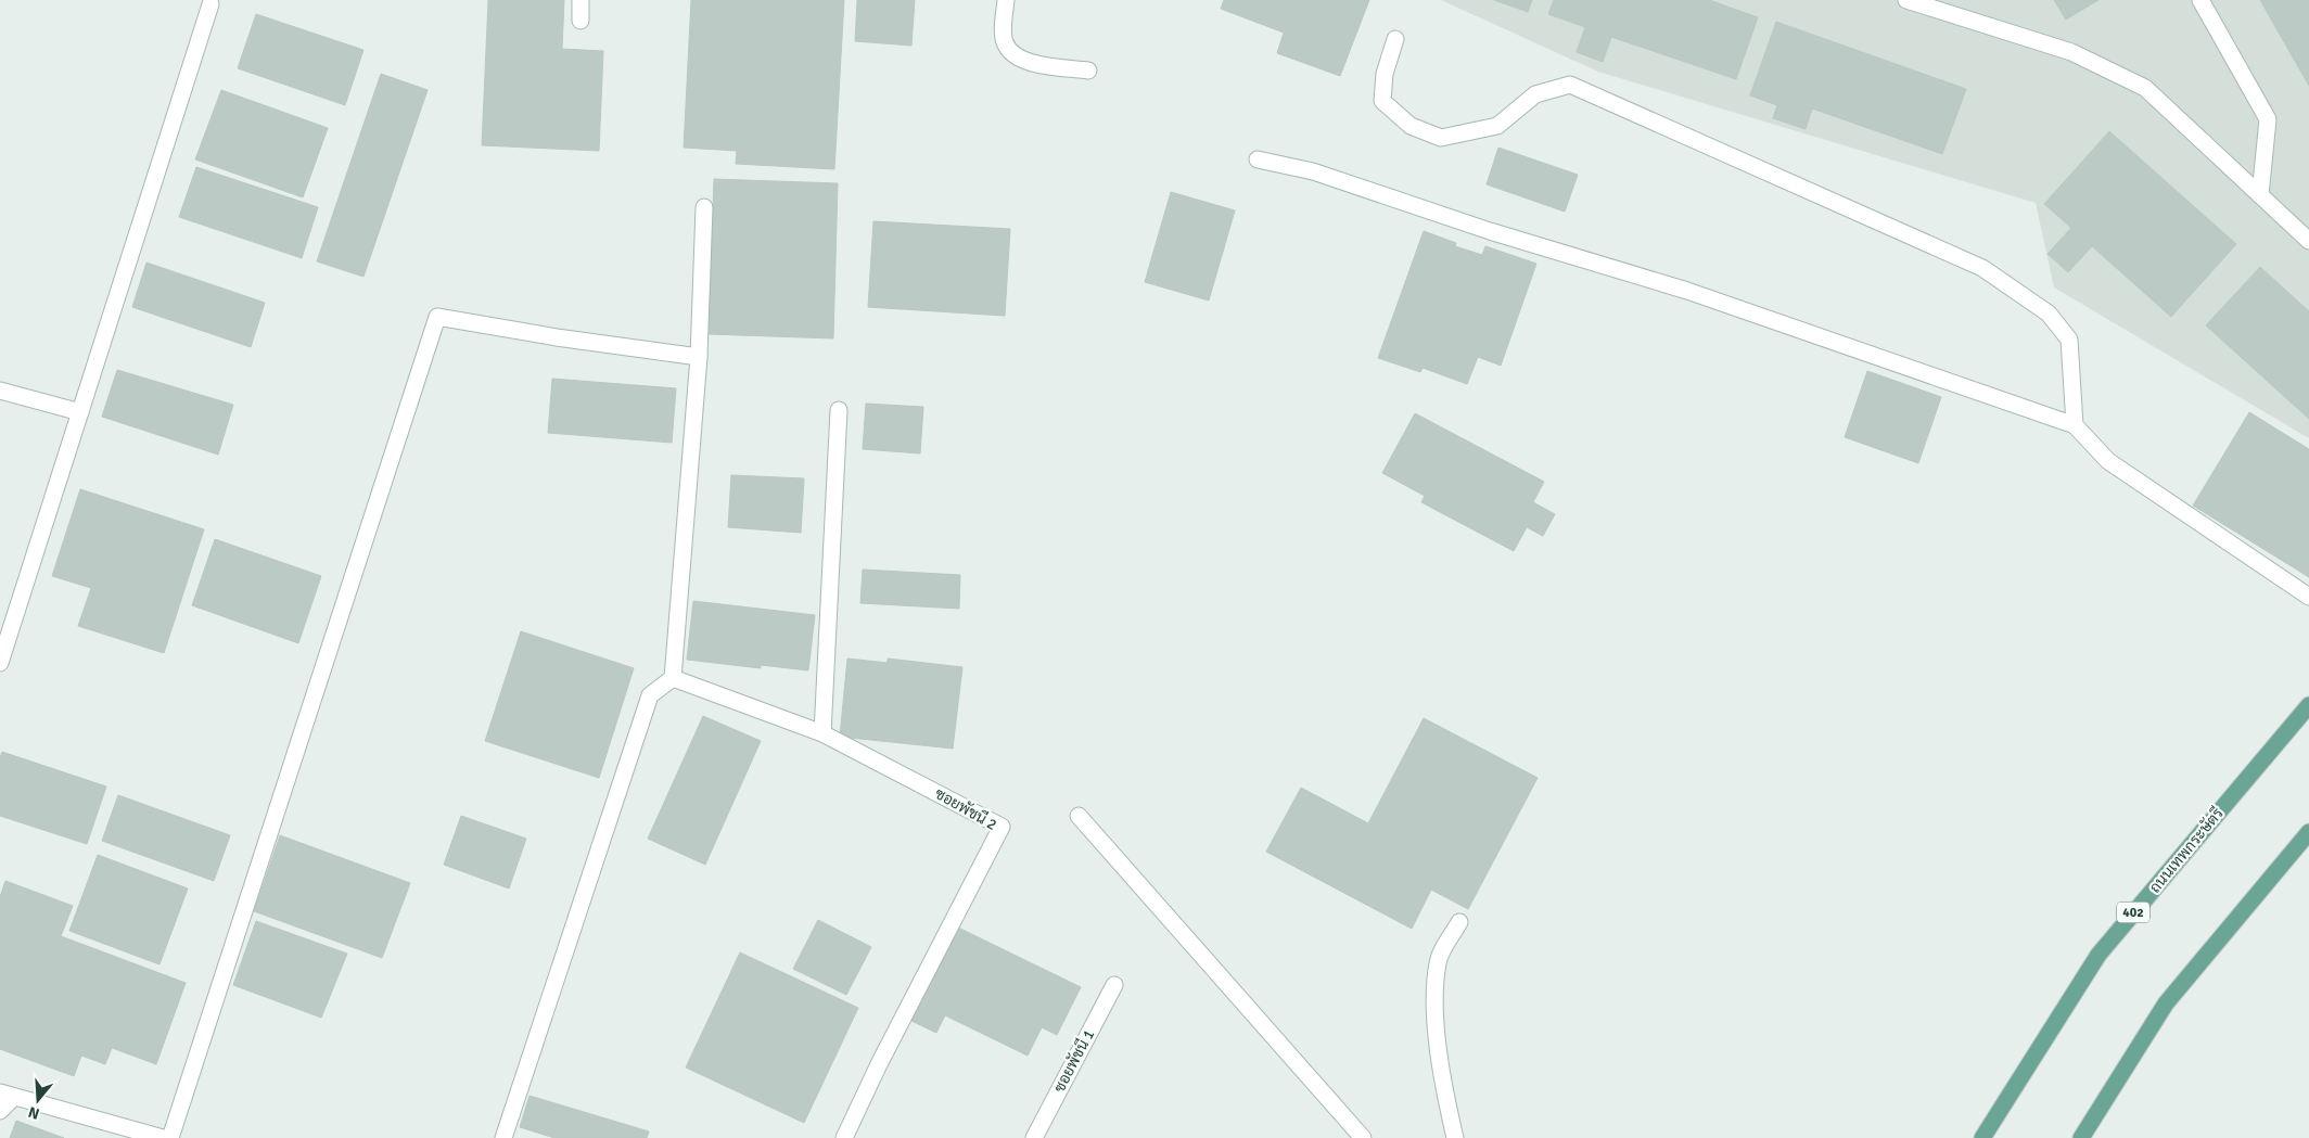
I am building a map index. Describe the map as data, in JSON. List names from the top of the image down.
{
  "streets": {
    "main road": ["ถนนเทพกระษัตรี", "402"],
    "street": ["ซอยพัชนี 2", "ซอยพัชนี 1"]
  },
  "north": "bottom"
}
